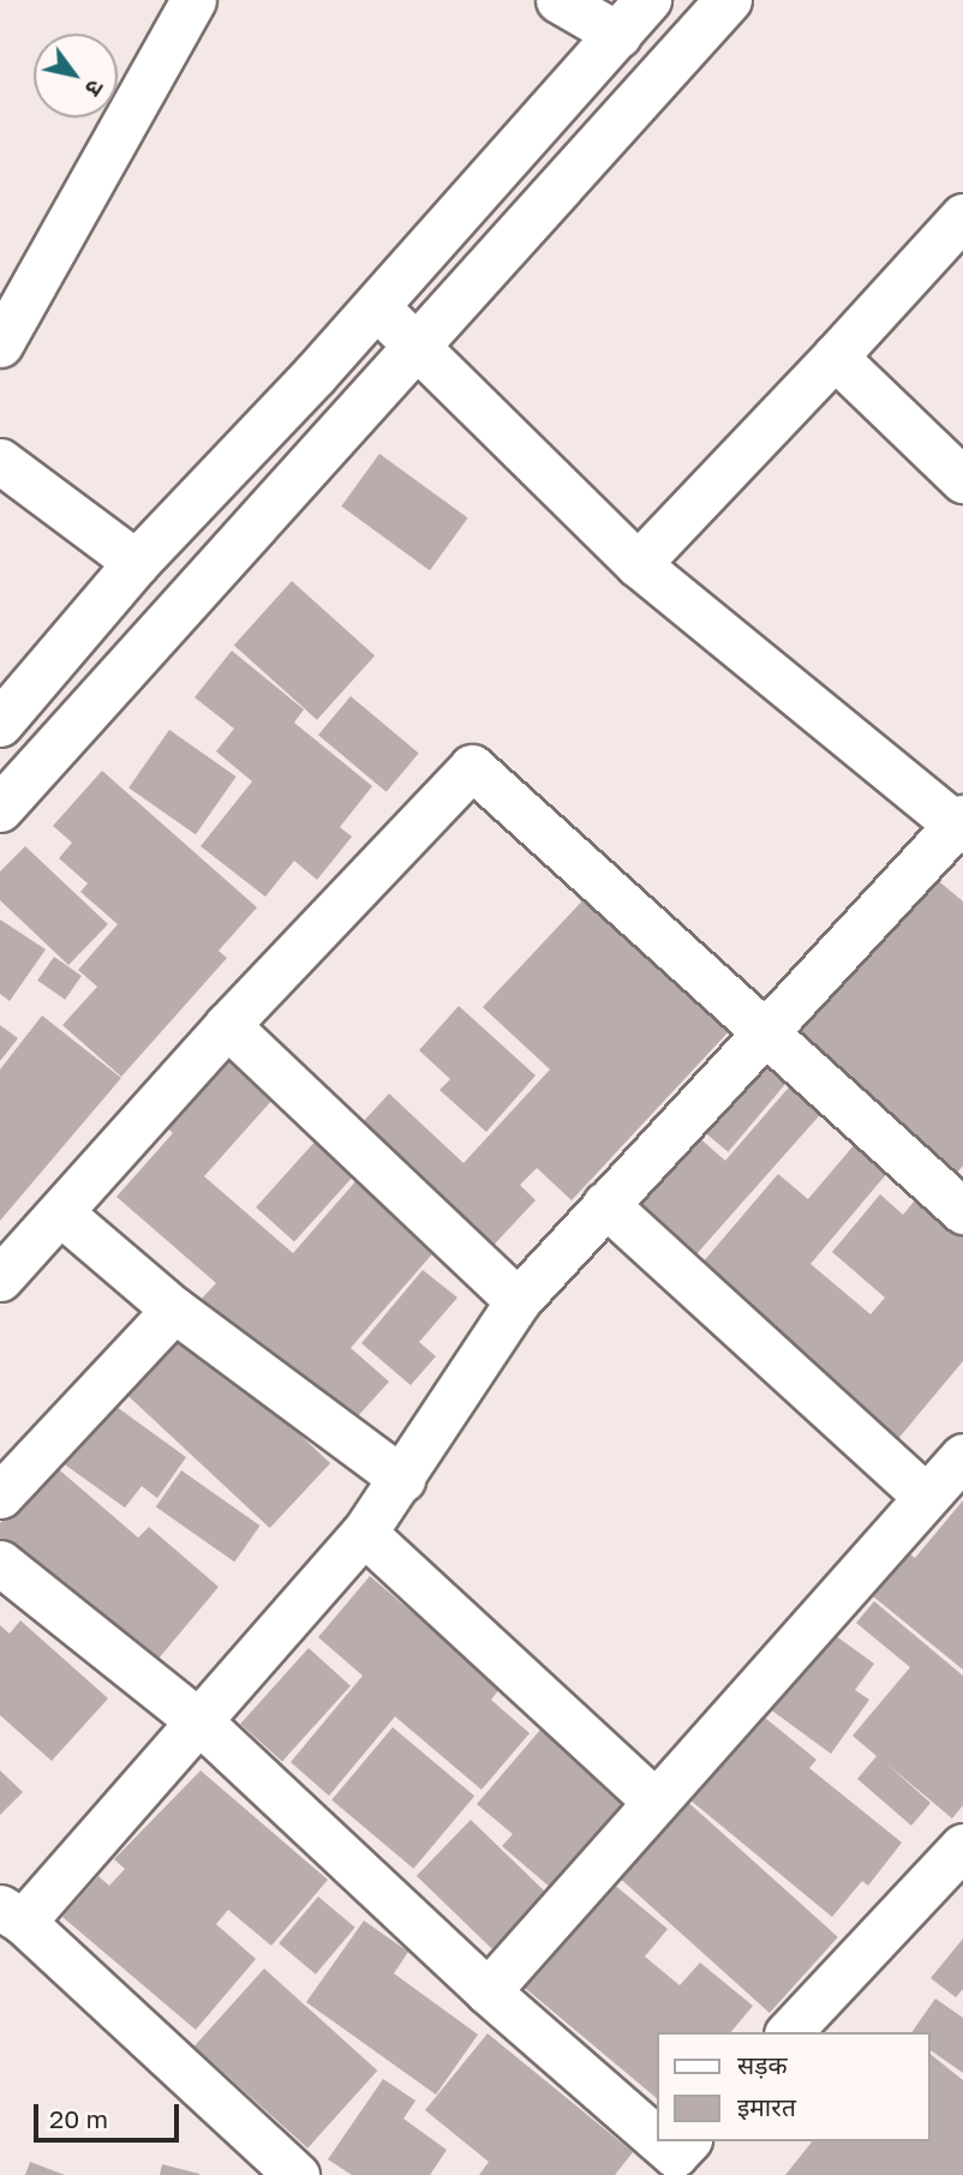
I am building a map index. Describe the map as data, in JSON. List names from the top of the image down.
{
  "legend": ["सड़क", "इमारत"],
  "scale_bar": "20 m",
  "north": "bottom right"
}
